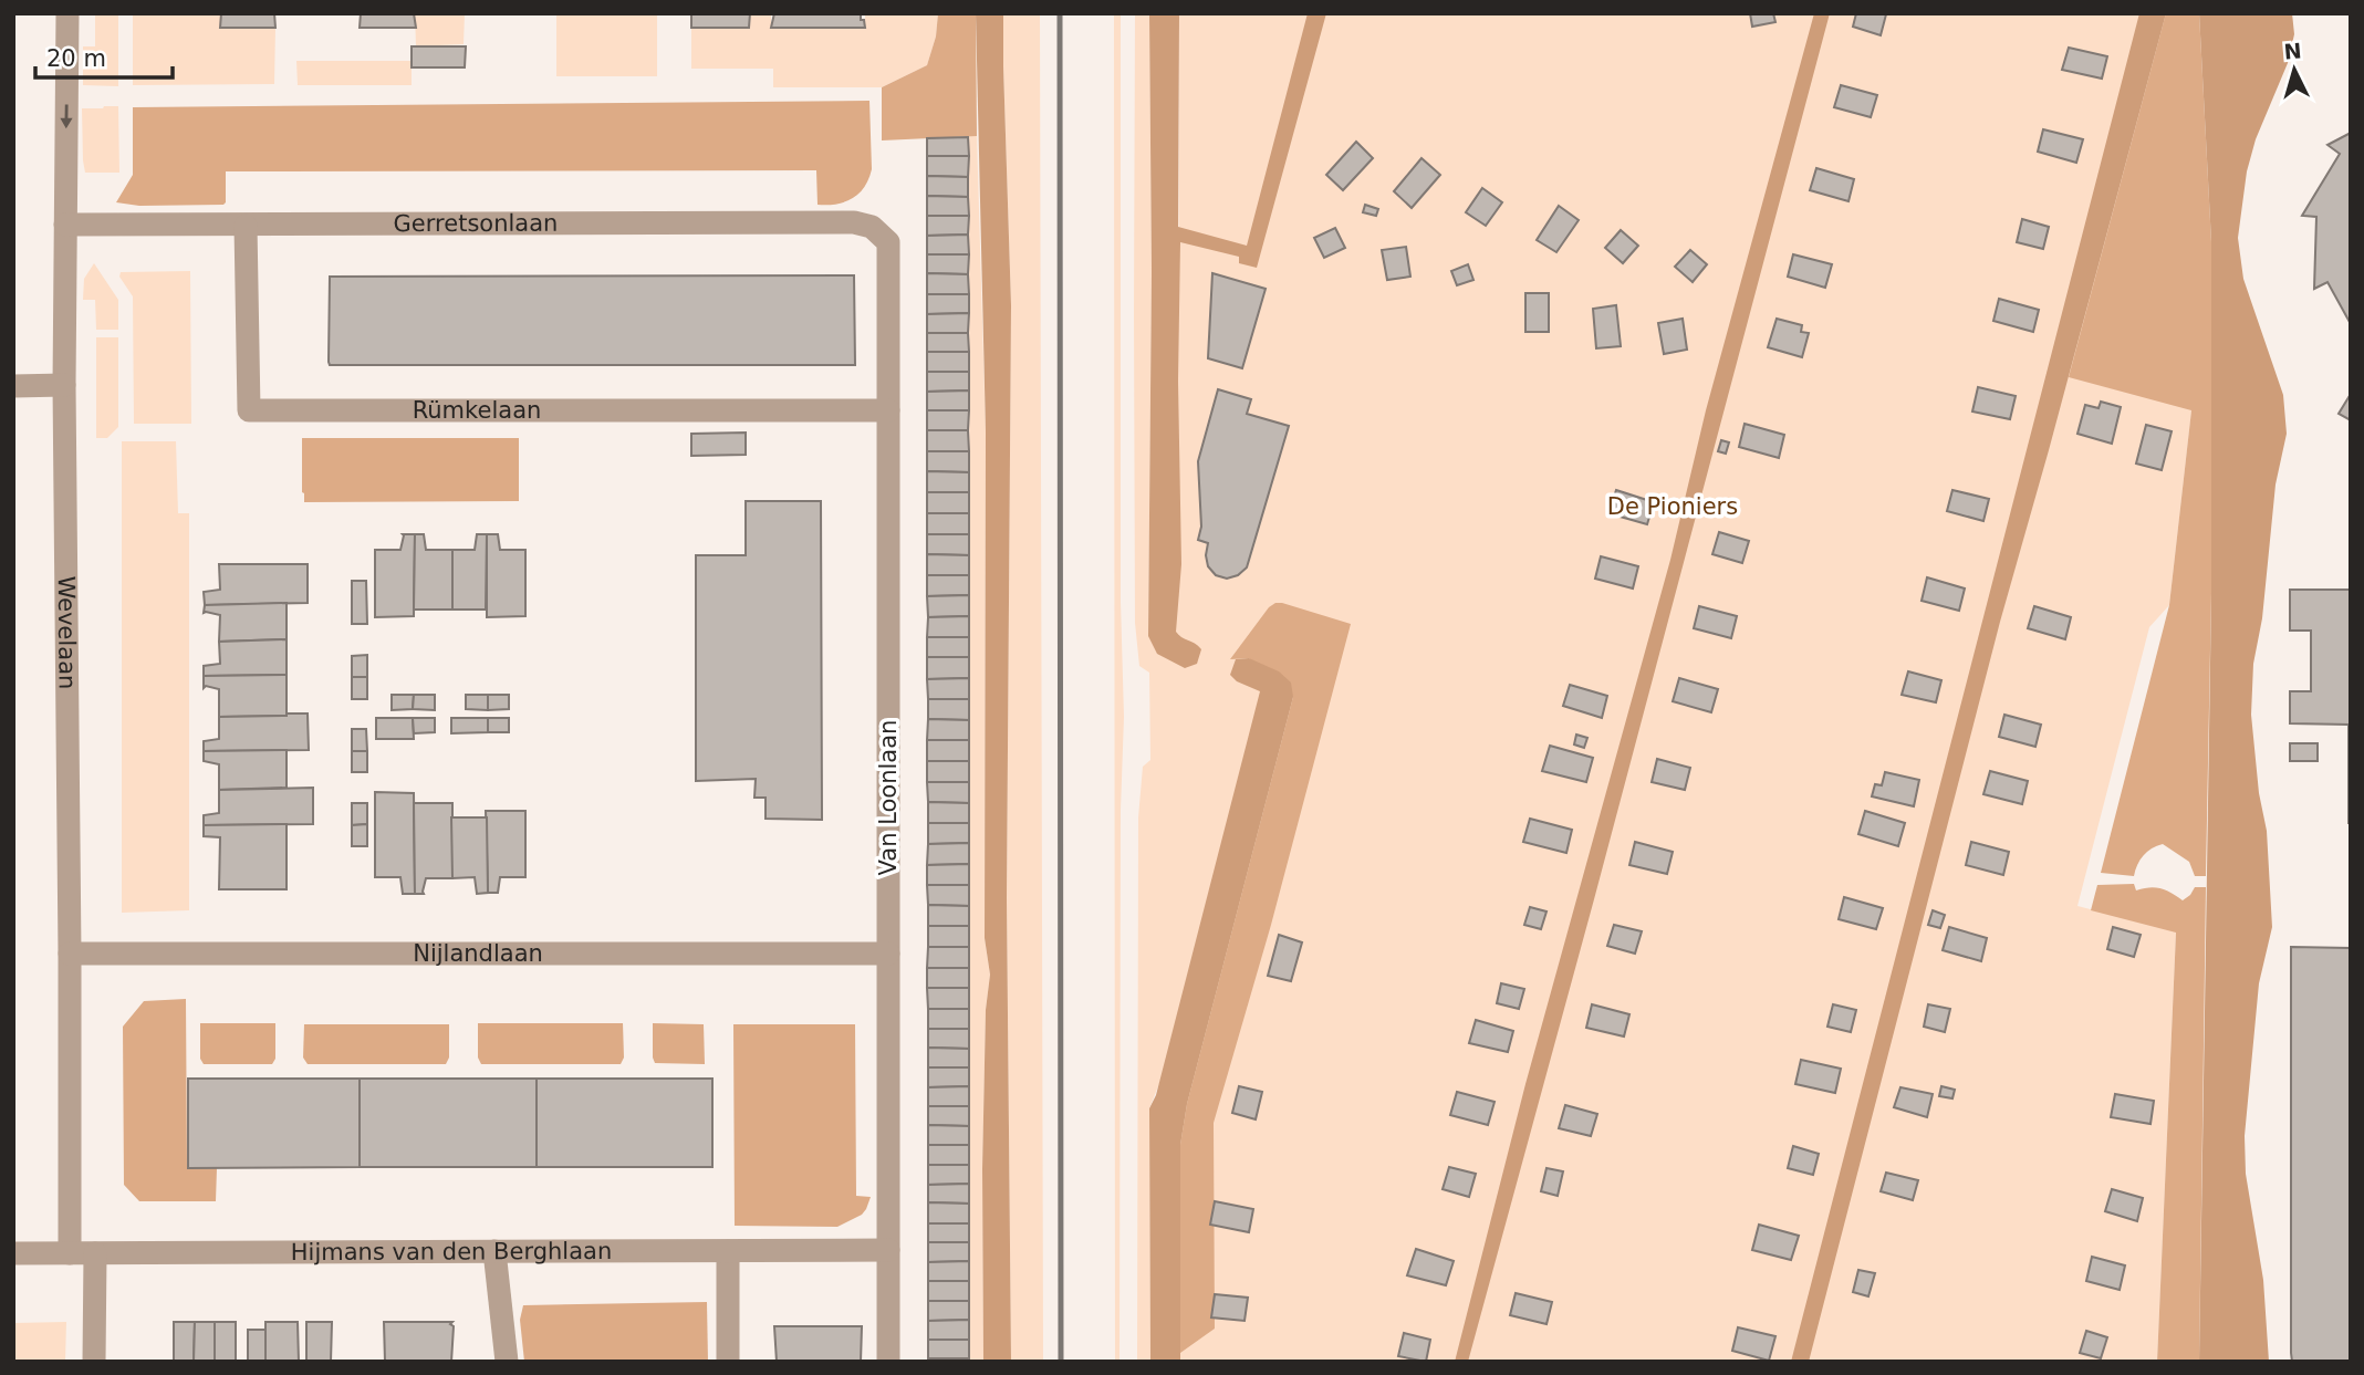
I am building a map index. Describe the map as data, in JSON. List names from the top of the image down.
{
  "streets": {
    "street": [
      "Gerretsonlaan",
      "Rümkelaan",
      "Wevelaan",
      "Van Loonlaan",
      "Nijlandlaan",
      "Hijmans van den Berghlaan"
    ]
  },
  "crossings": [
    ["Gerretsonlaan", "Rümkelaan"],
    ["Gerretsonlaan", "Wevelaan"],
    ["Gerretsonlaan", "Van Loonlaan"],
    ["Rümkelaan", "Van Loonlaan"],
    ["Wevelaan", "Nijlandlaan"],
    ["Wevelaan", "Hijmans van den Berghlaan"],
    ["Van Loonlaan", "Nijlandlaan"],
    ["Van Loonlaan", "Hijmans van den Berghlaan"]
  ],
  "parks": ["De Pioniers"],
  "scale_bar": "20 m",
  "north": "top"
}
